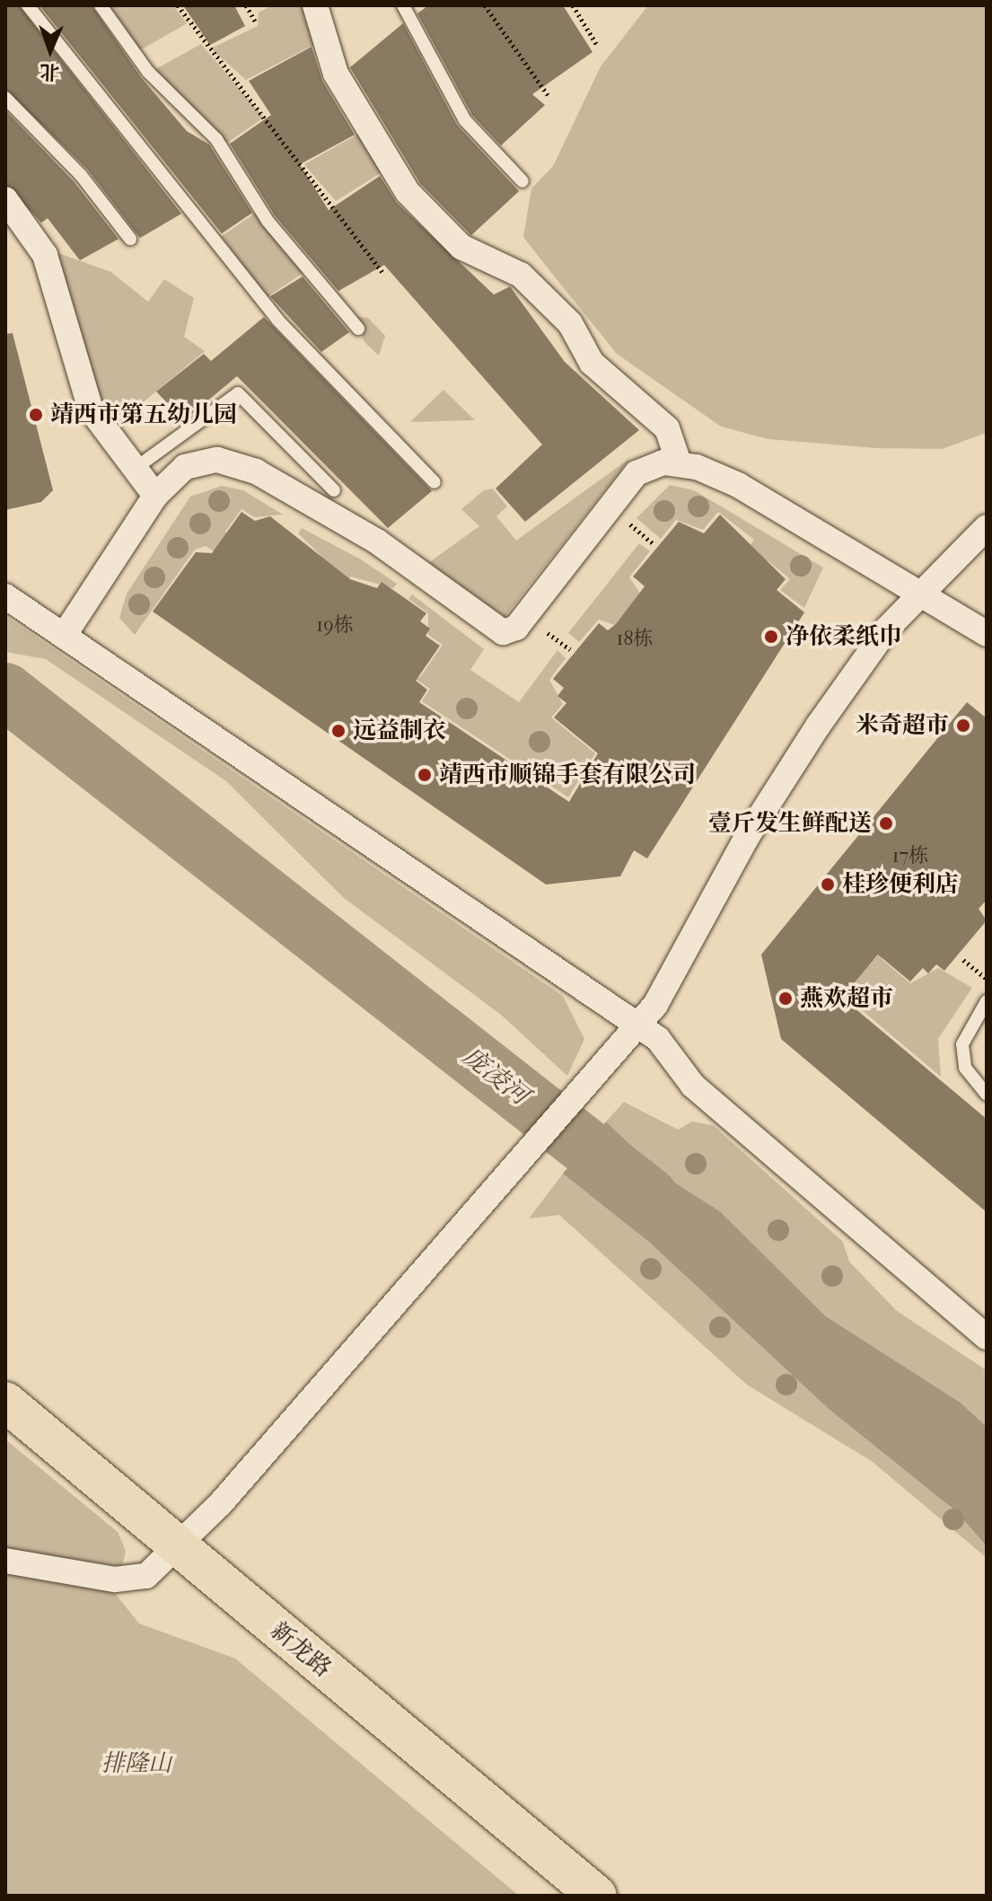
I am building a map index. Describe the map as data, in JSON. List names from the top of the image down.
{
  "streets": {
    "main road": ["新龙路"]
  },
  "water": ["庞凌河"],
  "parks": ["排隆山"],
  "places": [
    "靖西市第五幼儿园",
    "净依柔纸巾",
    "米奇超市",
    "远益制衣",
    "靖西市顺锦手套有限公司",
    "壹斤发生鲜配送",
    "桂珍便利店",
    "燕欢超市"
  ],
  "house_numbers": ["19栋", "18栋", "17栋"],
  "north": "bottom"
}
